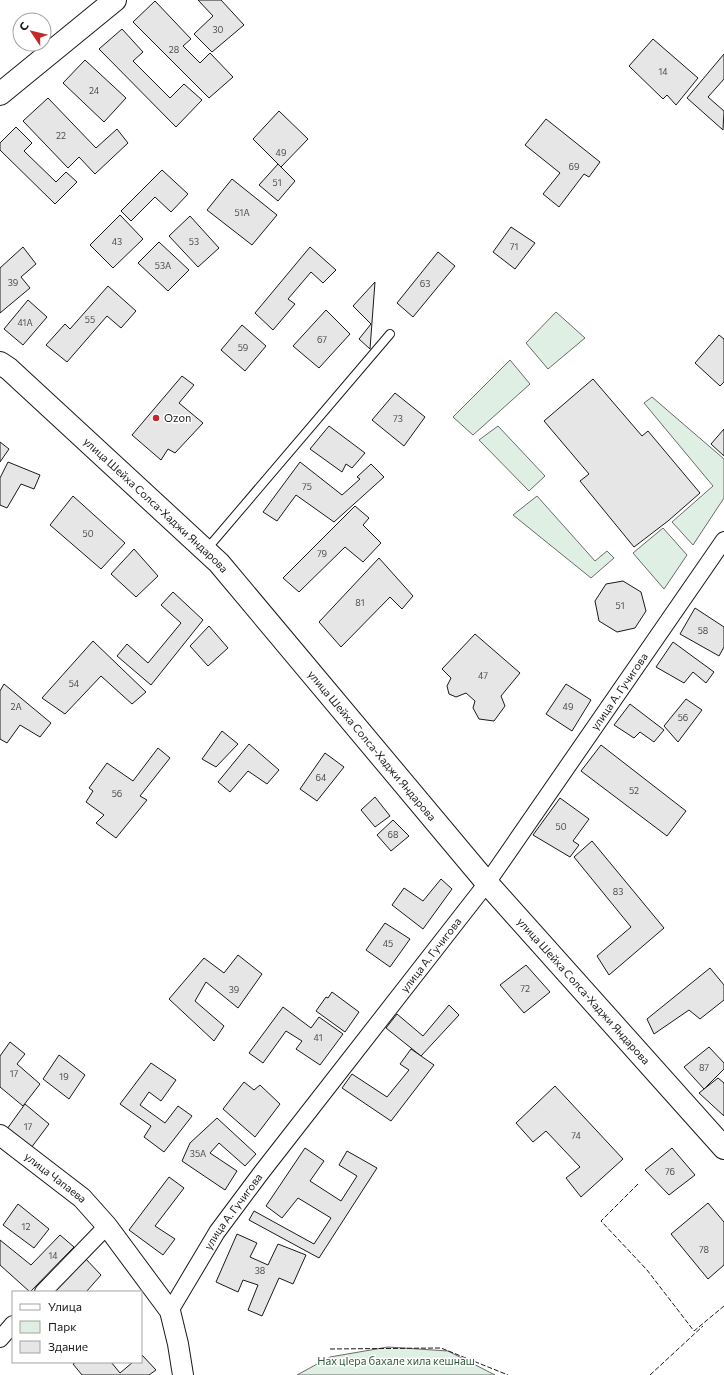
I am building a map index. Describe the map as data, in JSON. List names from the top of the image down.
{
  "streets": {
    "main road": ["улица Шейха Солса-Хаджи Яндарова"],
    "street": ["улица А. Гучигова", "улица Чапаева"]
  },
  "crossings": [
    ["улица Шейха Солса-Хаджи Яндарова", "улица А. Гучигова"],
    ["улица А. Гучигова", "улица Чапаева"]
  ],
  "parks": ["Нах цIера бахале хила кешнаш"],
  "places": ["Ozon"],
  "house_numbers": [
    "30",
    "28",
    "14",
    "24",
    "22",
    "49",
    "69",
    "51",
    "51А",
    "43",
    "53",
    "71",
    "53А",
    "39",
    "63",
    "55",
    "41А",
    "67",
    "59",
    "73",
    "75",
    "50",
    "79",
    "81",
    "51",
    "58",
    "47",
    "54",
    "2А",
    "49",
    "56",
    "64",
    "52",
    "56",
    "50",
    "68",
    "83",
    "45",
    "72",
    "39",
    "41",
    "87",
    "17",
    "19",
    "17",
    "74",
    "35А",
    "76",
    "12",
    "78",
    "14",
    "38"
  ],
  "legend": ["Улица", "Парк", "Здание"],
  "north": "top left"
}
